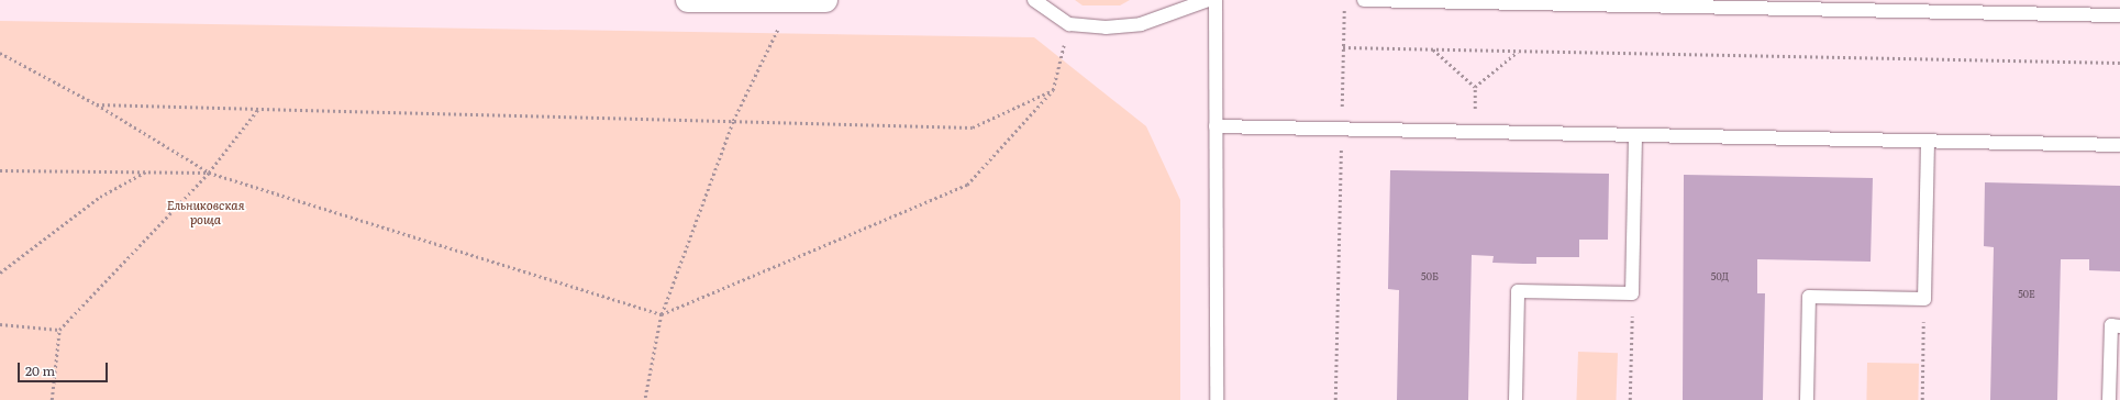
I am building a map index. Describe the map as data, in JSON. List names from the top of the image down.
{
  "parks": ["Ельниковская роща"],
  "house_numbers": ["50Б", "50Д", "50Е"],
  "scale_bar": "20 m"
}
